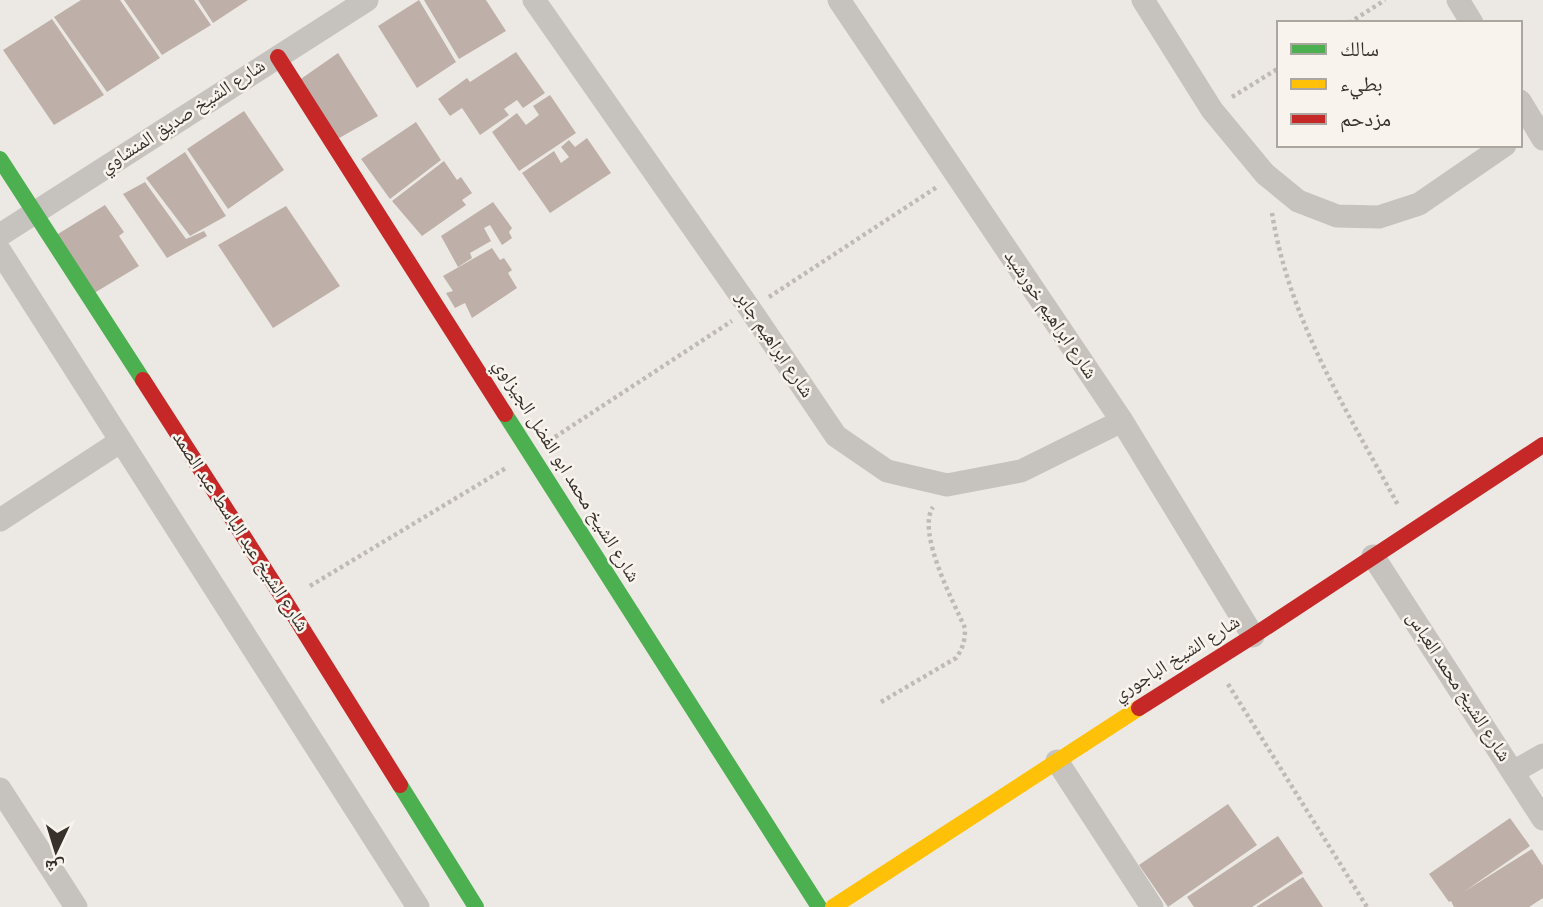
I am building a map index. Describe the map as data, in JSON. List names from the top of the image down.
{
  "streets": {
    "street": [
      "شارع الشيخ صديق المنشاوي",
      "شارع ابراهيم خورشيد",
      "شارع ابراهيم جابر",
      "شارع الشيخ محمد ابو الفضل الجيزاوي",
      "شارع الشيخ عبد الباسط عبد الصمد",
      "شارع الشيخ الباجوري",
      "شارع الشيخ محمد العباس"
    ]
  },
  "crossings": [
    ["شارع الشيخ صديق المنشاوي", "شارع الشيخ محمد ابو الفضل الجيزاوي"],
    ["شارع الشيخ صديق المنشاوي", "شارع الشيخ عبد الباسط عبد الصمد"],
    ["شارع ابراهيم خورشيد", "شارع ابراهيم جابر"],
    ["شارع ابراهيم خورشيد", "شارع الشيخ الباجوري"],
    ["شارع الشيخ الباجوري", "شارع الشيخ محمد العباس"]
  ],
  "legend": ["سالك", "بطيء", "مزدحم"],
  "north": "bottom"
}
